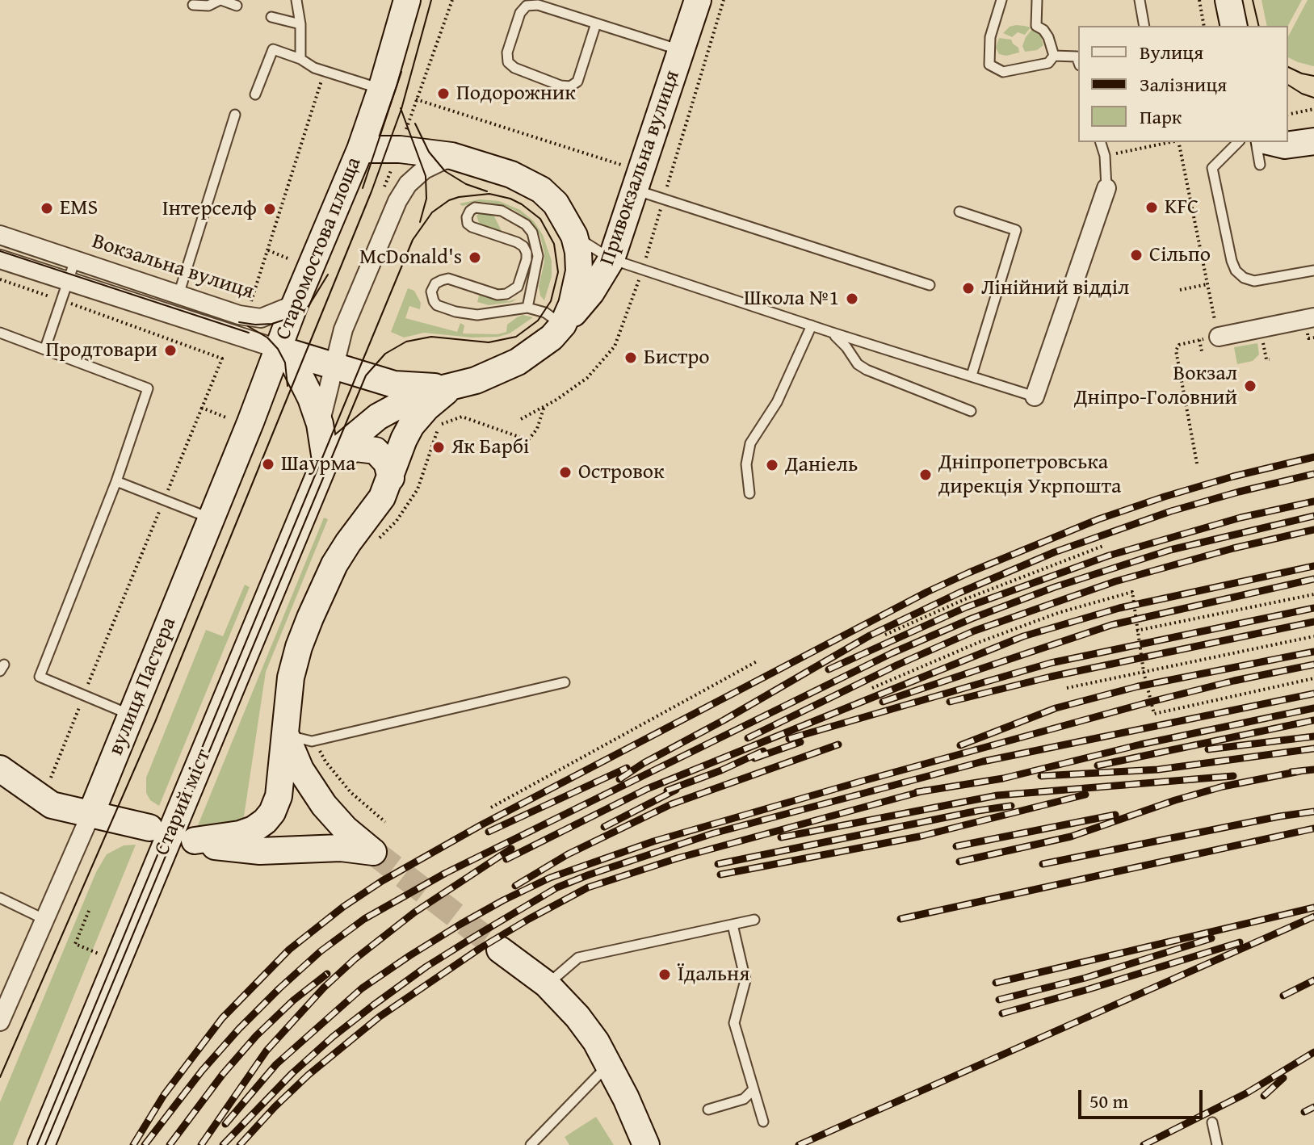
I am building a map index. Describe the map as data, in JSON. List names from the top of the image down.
{
  "streets": {
    "main road": [
      "Привокзальна вулиця",
      "Старомостова площа",
      "вулиця Пастера",
      "Старий міст"
    ],
    "street": ["Вокзальна вулиця"]
  },
  "crossings": [
    ["Привокзальна вулиця", "Старомостова площа"],
    ["Старомостова площа", "Вокзальна вулиця"],
    ["Старомостова площа", "вулиця Пастера"],
    ["Старомостова площа", "Старий міст"]
  ],
  "places": [
    "Подорожник",
    "KFC",
    "EMS",
    "Інтерселф",
    "Сільпо",
    "McDonald's",
    "Лінійний відділ",
    "Школа №1",
    "Продтовари",
    "Бистро",
    "Вокзал Днiпро-Головний",
    "Як Барбі",
    "Шаурма",
    "Даніель",
    "Островок",
    "Дніпропетровська дирекція Укрпошта",
    "Їдальня"
  ],
  "legend": ["Вулиця", "Залізниця", "Парк"],
  "scale_bar": "50 m"
}
